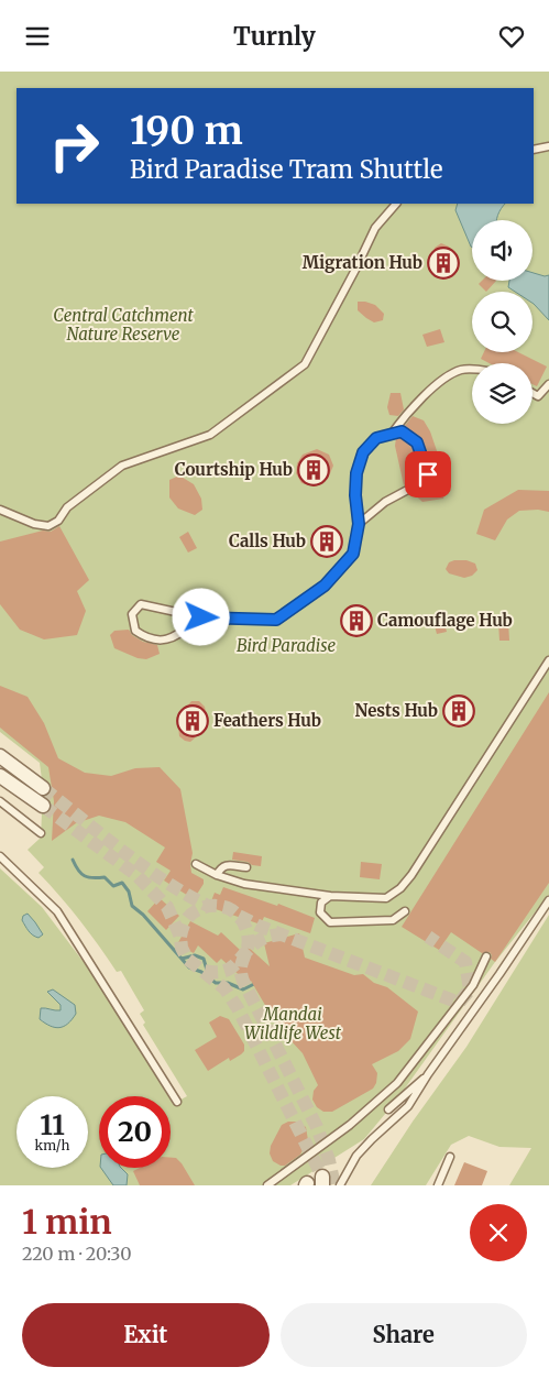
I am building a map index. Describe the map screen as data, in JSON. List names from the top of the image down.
{
  "parks": ["Central Catchment Nature Reserve", "Bird Paradise", "Mandai Wildlife West"],
  "places": {
    "building": [
      "Migration Hub",
      "Courtship Hub",
      "Calls Hub",
      "Camouflage Hub",
      "Nests Hub",
      "Feathers Hub"
    ]
  },
  "page": {
    "header": "Turnly",
    "turn": ["190 m", "Bird Paradise Tram Shuttle"],
    "speed": "11 km/h",
    "limit": "20",
    "heading": ["1 min", "220 m · 20:30"],
    "buttons": ["Exit", "Share"]
  }
}
